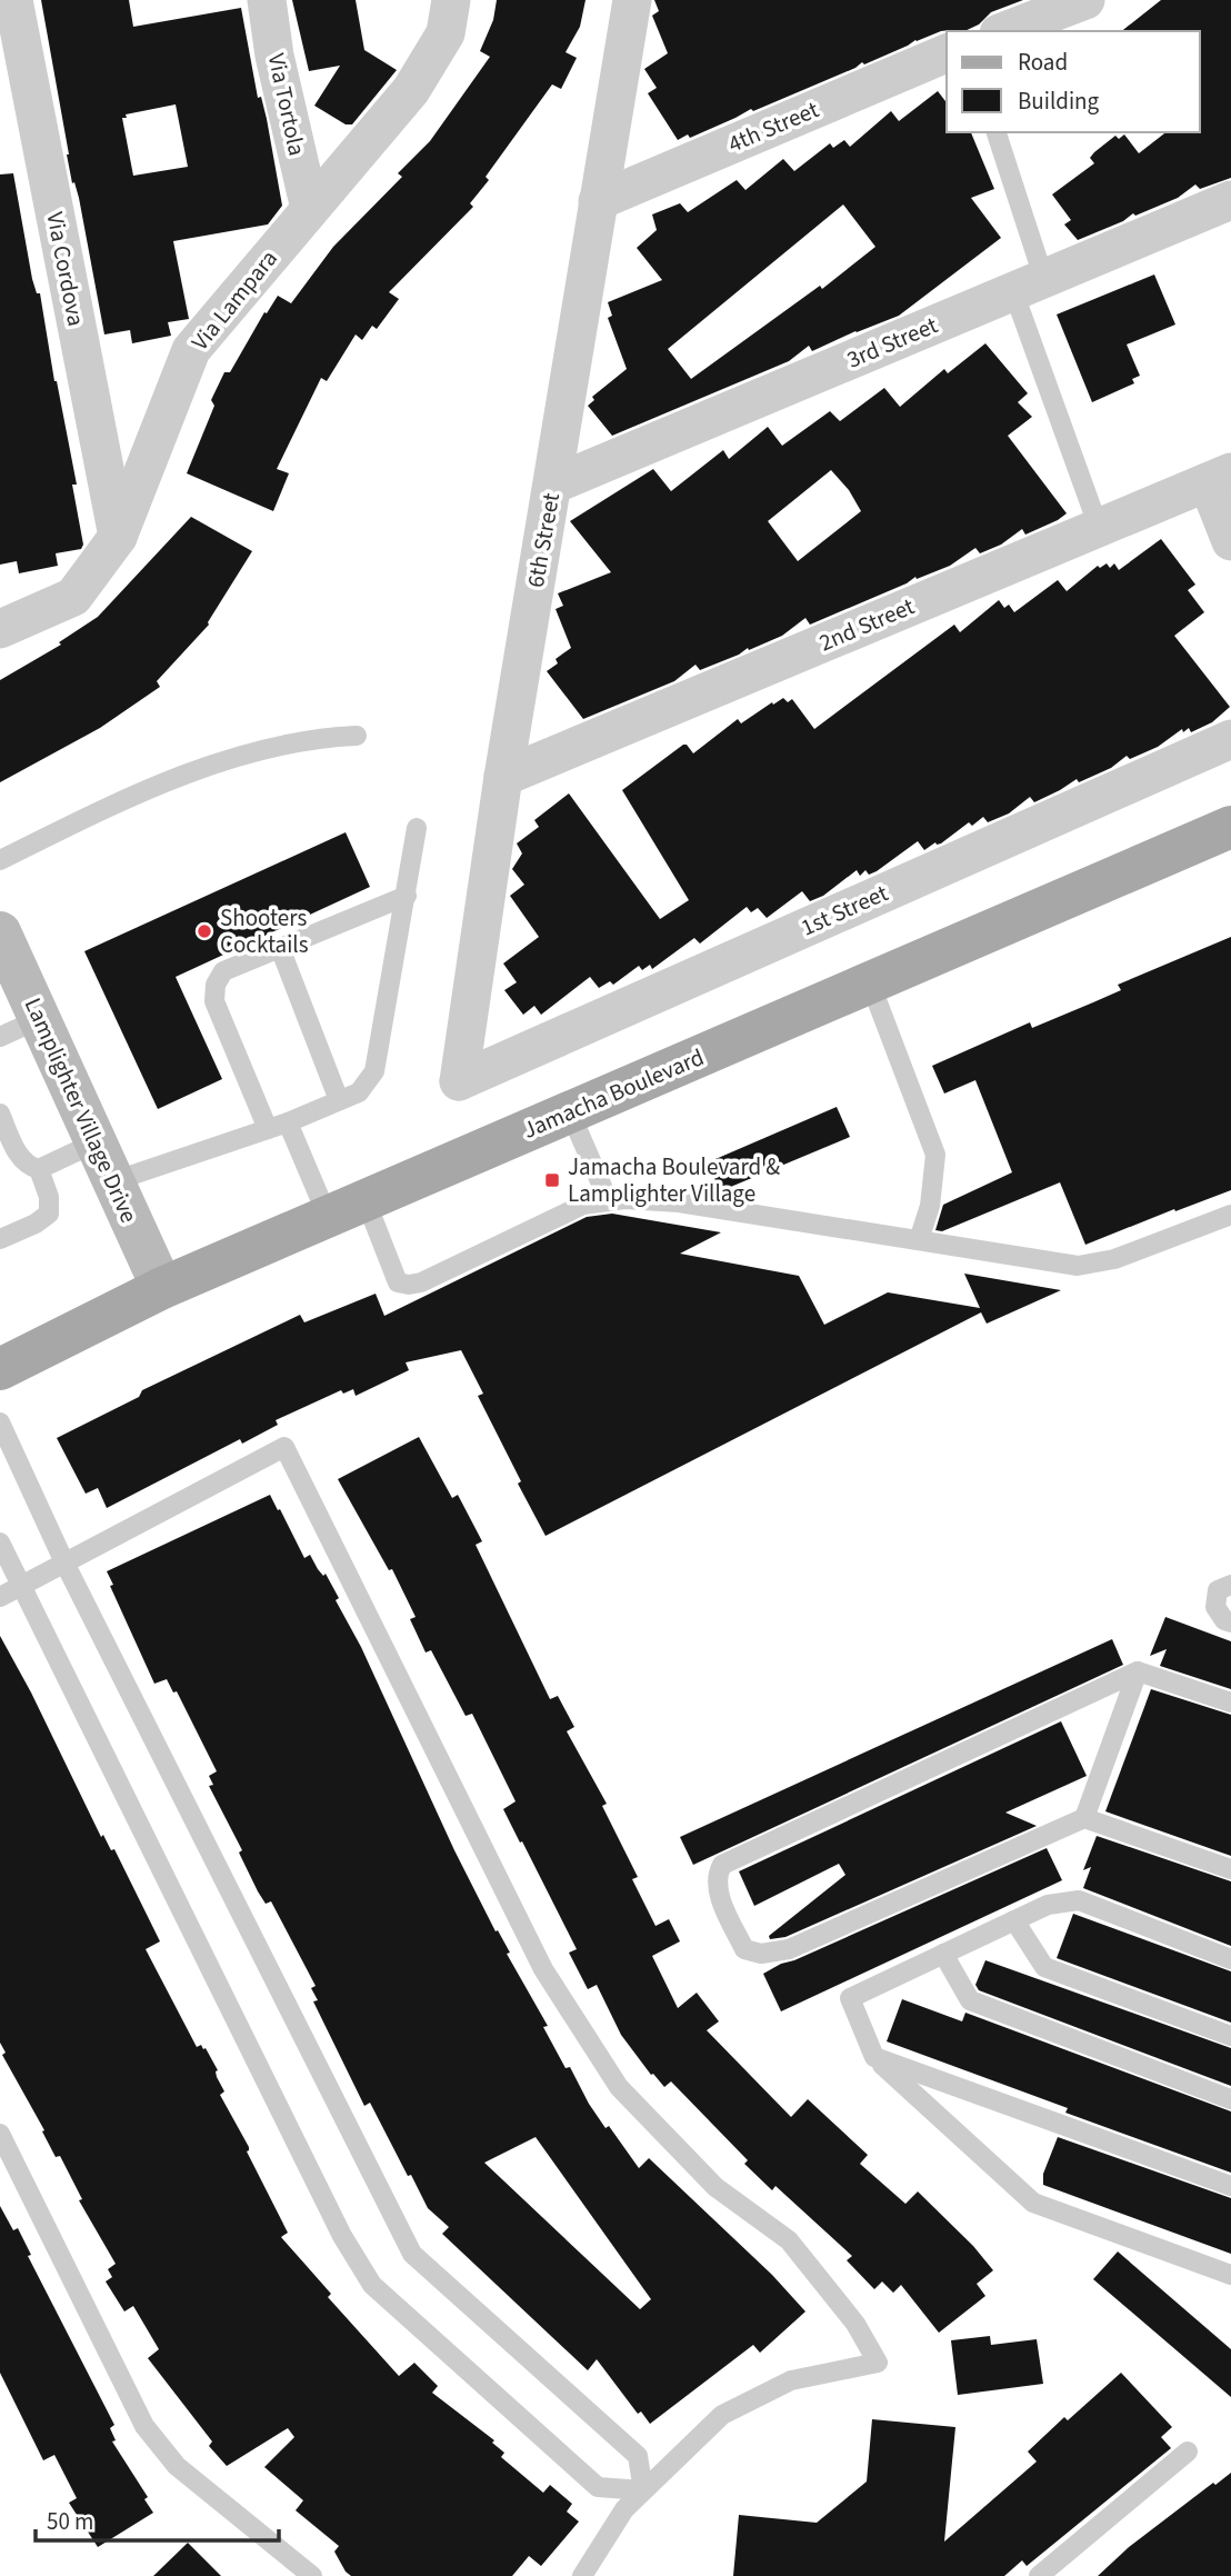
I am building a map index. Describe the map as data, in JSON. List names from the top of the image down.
{
  "streets": {
    "main road": ["Jamacha Boulevard"],
    "street": [
      "Via Tortola",
      "4th Street",
      "Via Cordova",
      "Via Lampara",
      "3rd Street",
      "6th Street",
      "2nd Street",
      "1st Street",
      "Lamplighter Village Drive"
    ]
  },
  "crossings": [
    ["Via Tortola", "Via Lampara"],
    ["4th Street", "6th Street"],
    ["Via Cordova", "Via Lampara"],
    ["3rd Street", "6th Street"],
    ["6th Street", "2nd Street"],
    ["6th Street", "1st Street"],
    ["Jamacha Boulevard", "Lamplighter Village Drive"]
  ],
  "places": {
    "other": ["Shooters Cocktails"],
    "transit": ["Jamacha Boulevard & Lamplighter Village"]
  },
  "legend": ["Road", "Building"],
  "scale_bar": "50 m"
}
